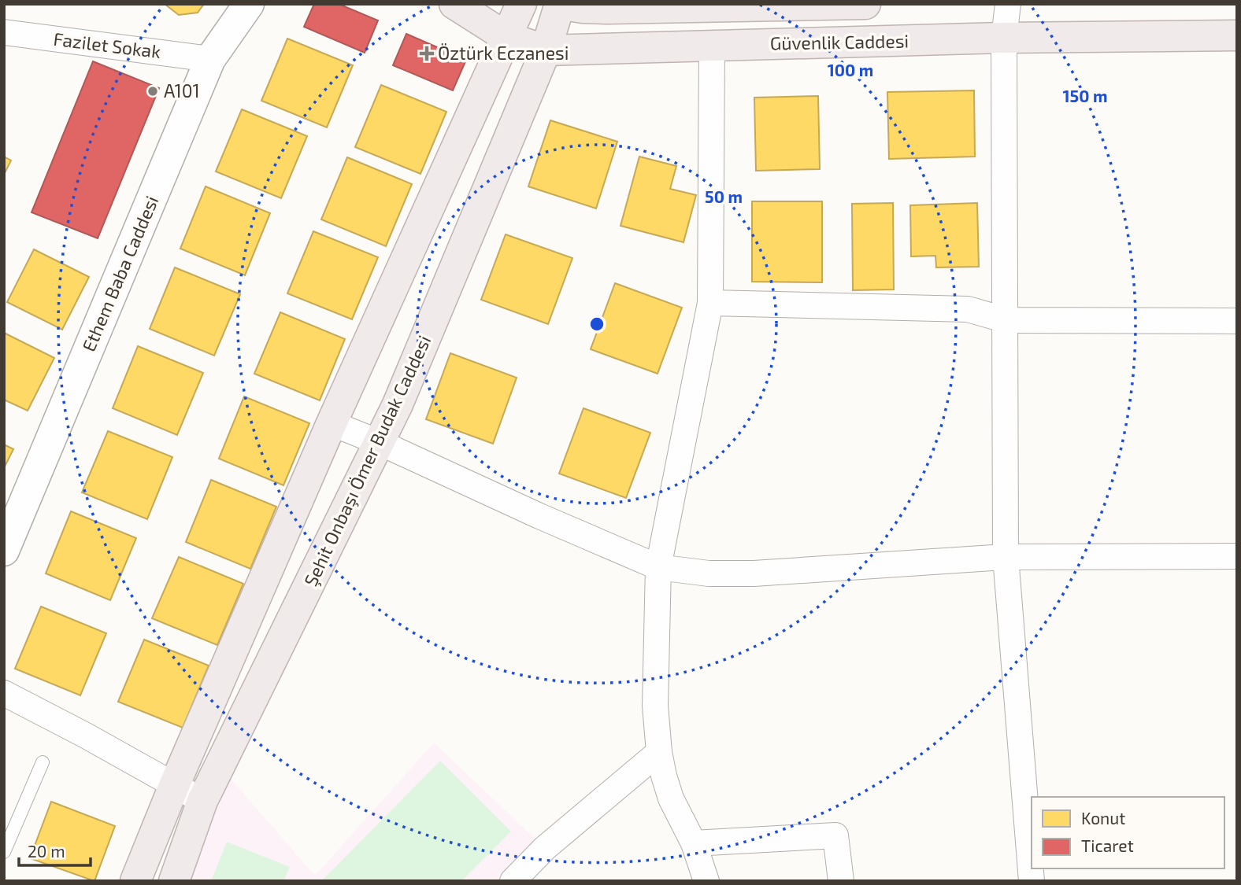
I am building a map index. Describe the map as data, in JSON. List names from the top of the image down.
{
  "streets": {
    "main road": ["Güvenlik Caddesi", "Şehit Onbaşı Ömer Budak Caddesi"],
    "street": ["Fazilet Sokak", "Ethem Baba Caddesi"]
  },
  "crossings": [
    ["Güvenlik Caddesi", "Şehit Onbaşı Ömer Budak Caddesi"],
    ["Fazilet Sokak", "Ethem Baba Caddesi"]
  ],
  "places": {
    "health": ["Öztürk Eczanesi"],
    "other": ["A101"]
  },
  "legend": ["Konut", "Ticaret"],
  "scale_bar": "20 m",
  "rings": ["100 m", "150 m", "50 m"]
}
